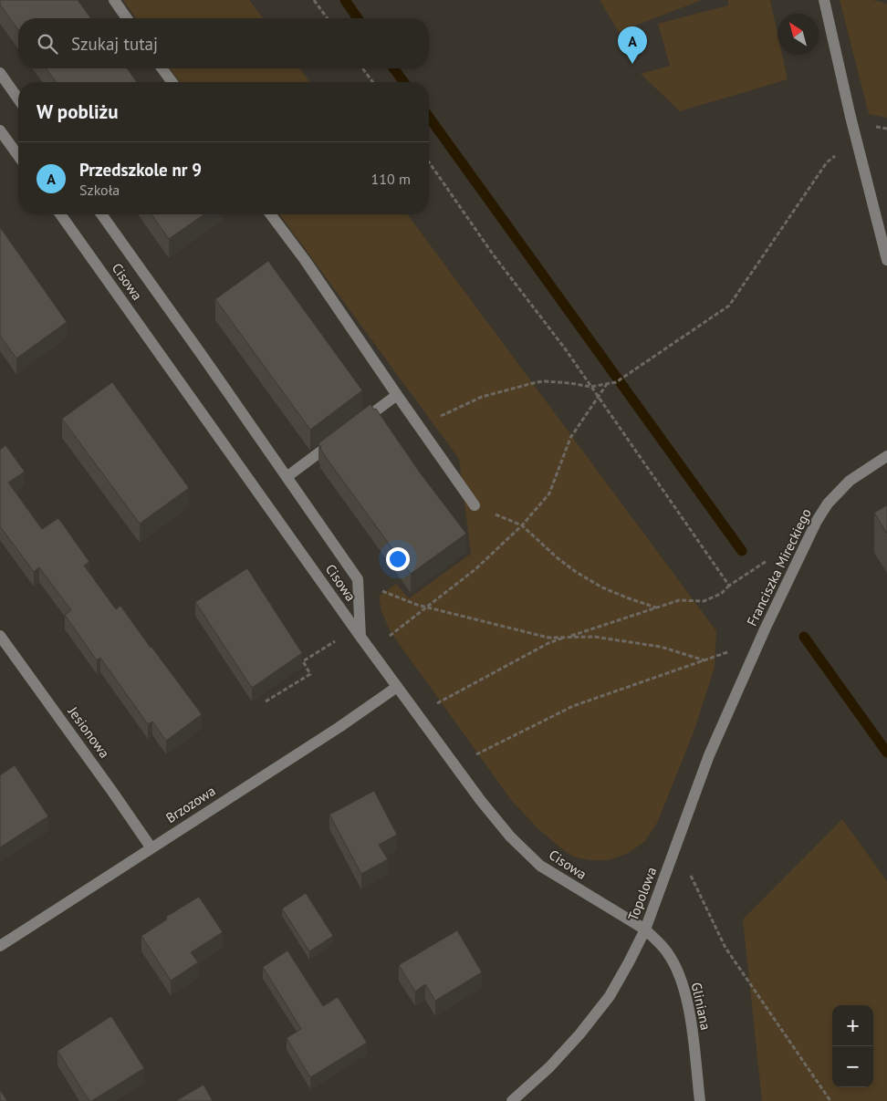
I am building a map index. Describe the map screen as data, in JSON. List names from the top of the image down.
{
  "streets": {
    "street": [
      "Cisowa",
      "Franciszka Mireckiego",
      "Jesionowa",
      "Brzozowa",
      "Topolowa",
      "Gliniana"
    ]
  },
  "crossings": [
    ["Cisowa", "Brzozowa"],
    ["Cisowa", "Topolowa"],
    ["Cisowa", "Gliniana"],
    ["Franciszka Mireckiego", "Topolowa"],
    ["Jesionowa", "Brzozowa"],
    ["Topolowa", "Gliniana"]
  ],
  "north": "top left",
  "page": {
    "search": "Szukaj tutaj",
    "pins": "A",
    "heading": "W pobliżu",
    "list": [
      {
        "mark": "A",
        "name": "Przedszkole nr 9",
        "note": "Szkoła",
        "value": "110 m"
      }
    ],
    "map_buttons": ["+", "−"]
  }
}
